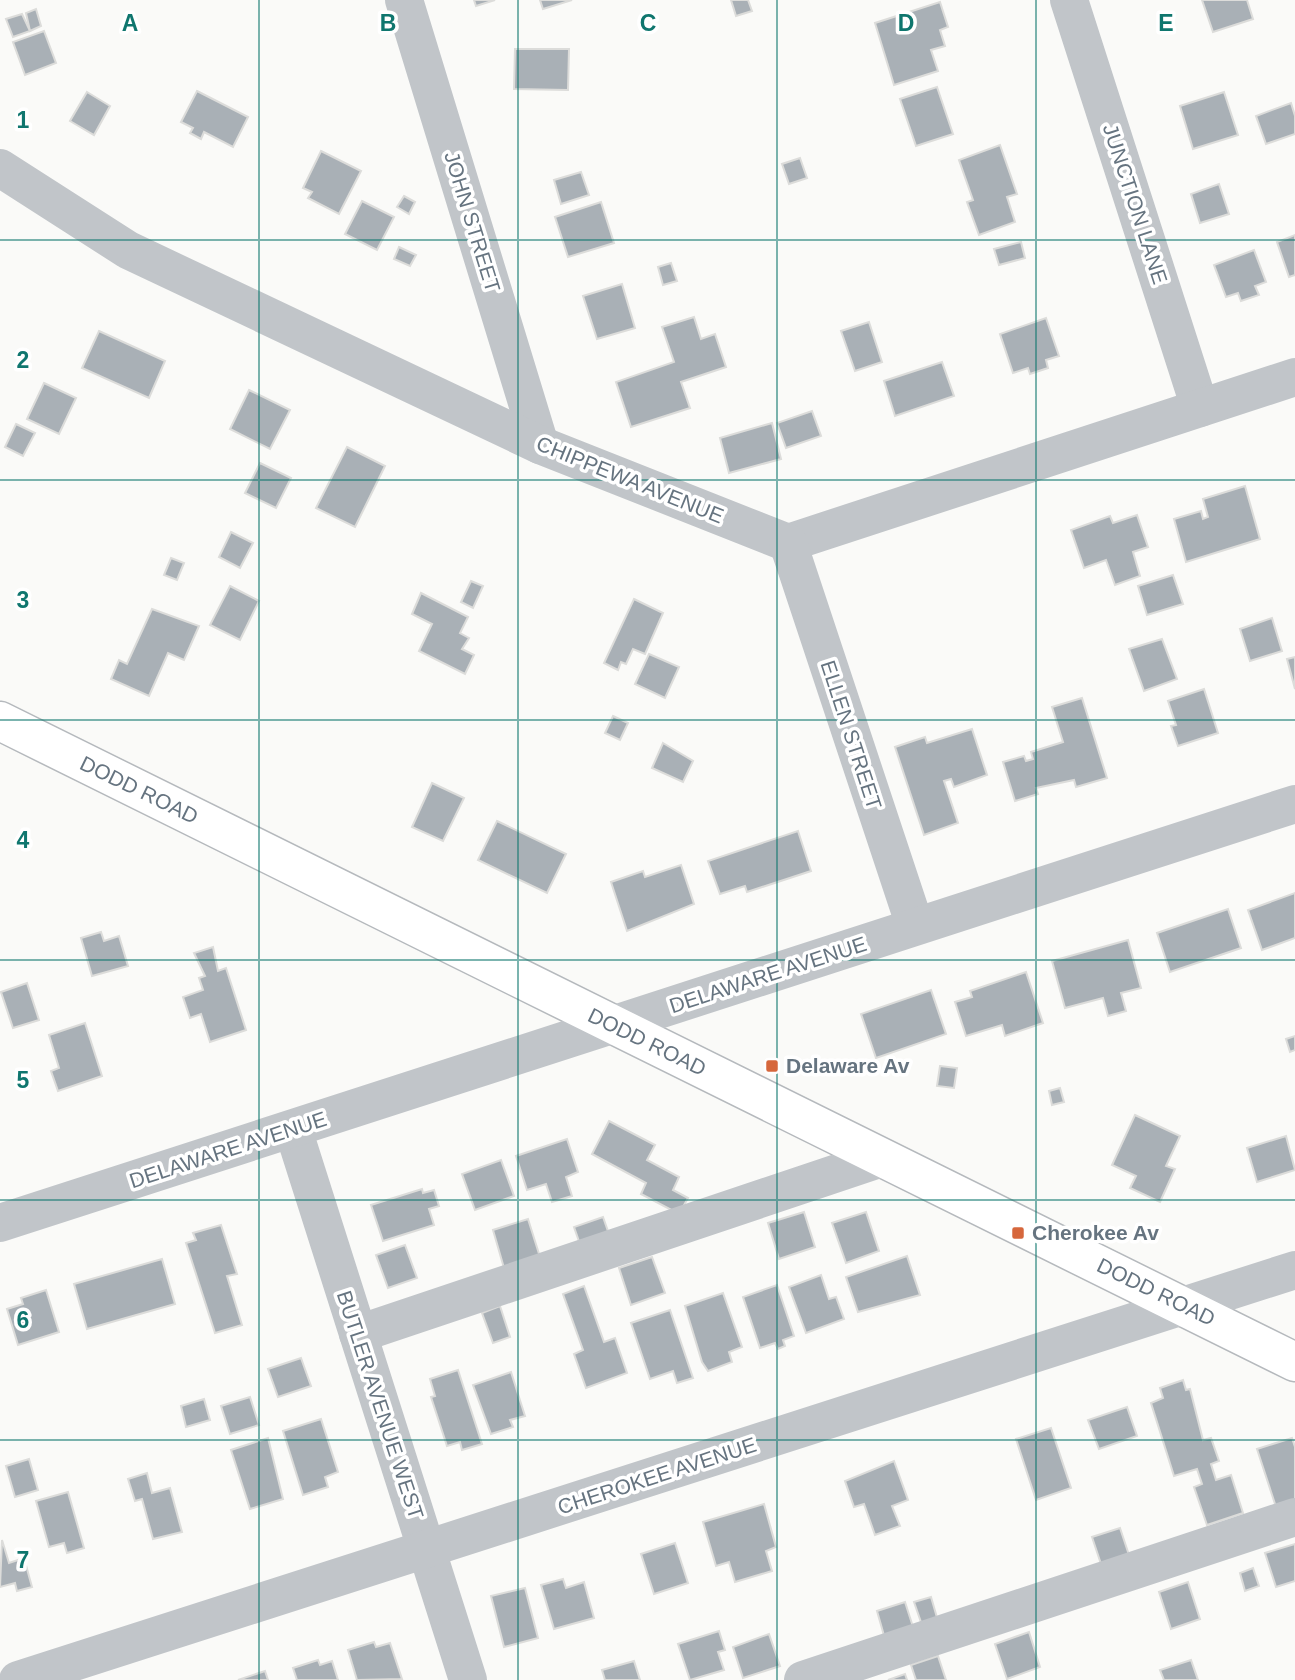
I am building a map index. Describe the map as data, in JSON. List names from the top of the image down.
{
  "streets": {
    "main road": ["DODD ROAD"],
    "street": [
      "JUNCTION LANE",
      "JOHN STREET",
      "CHIPPEWA AVENUE",
      "ELLEN STREET",
      "DELAWARE AVENUE",
      "BUTLER AVENUE WEST",
      "CHEROKEE AVENUE"
    ]
  },
  "crossings": [
    ["JOHN STREET", "CHIPPEWA AVENUE"],
    ["CHIPPEWA AVENUE", "ELLEN STREET"],
    ["ELLEN STREET", "DELAWARE AVENUE"],
    ["DODD ROAD", "DELAWARE AVENUE"],
    ["DODD ROAD", "CHEROKEE AVENUE"],
    ["DELAWARE AVENUE", "BUTLER AVENUE WEST"],
    ["BUTLER AVENUE WEST", "CHEROKEE AVENUE"]
  ],
  "places": {
    "transit": ["Delaware Av", "Cherokee Av"]
  },
  "grid": {
    "columns": [
      "A",
      "B",
      "C",
      "D",
      "E"
    ],
    "rows": [
      "1",
      "2",
      "3",
      "4",
      "5",
      "6",
      "7"
    ]
  }
}
